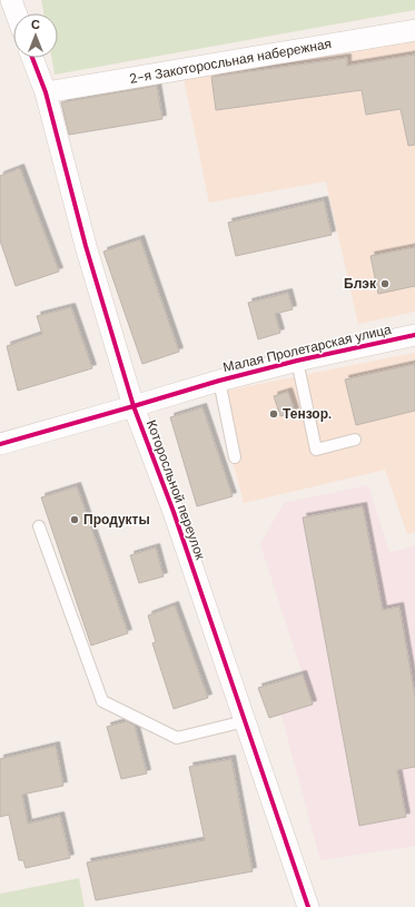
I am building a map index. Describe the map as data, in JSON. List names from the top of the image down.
{
  "streets": {
    "street": ["2-я Закоторосльная набережная", "Малая Пролетарская улица", "Которосльной переулок"]
  },
  "crossings": [
    ["2-я Закоторосльная набережная", "Которосльной переулок"],
    ["Малая Пролетарская улица", "Которосльной переулок"]
  ],
  "places": ["Блэк", "Тензор.", "Продукты"],
  "north": "top"
}
